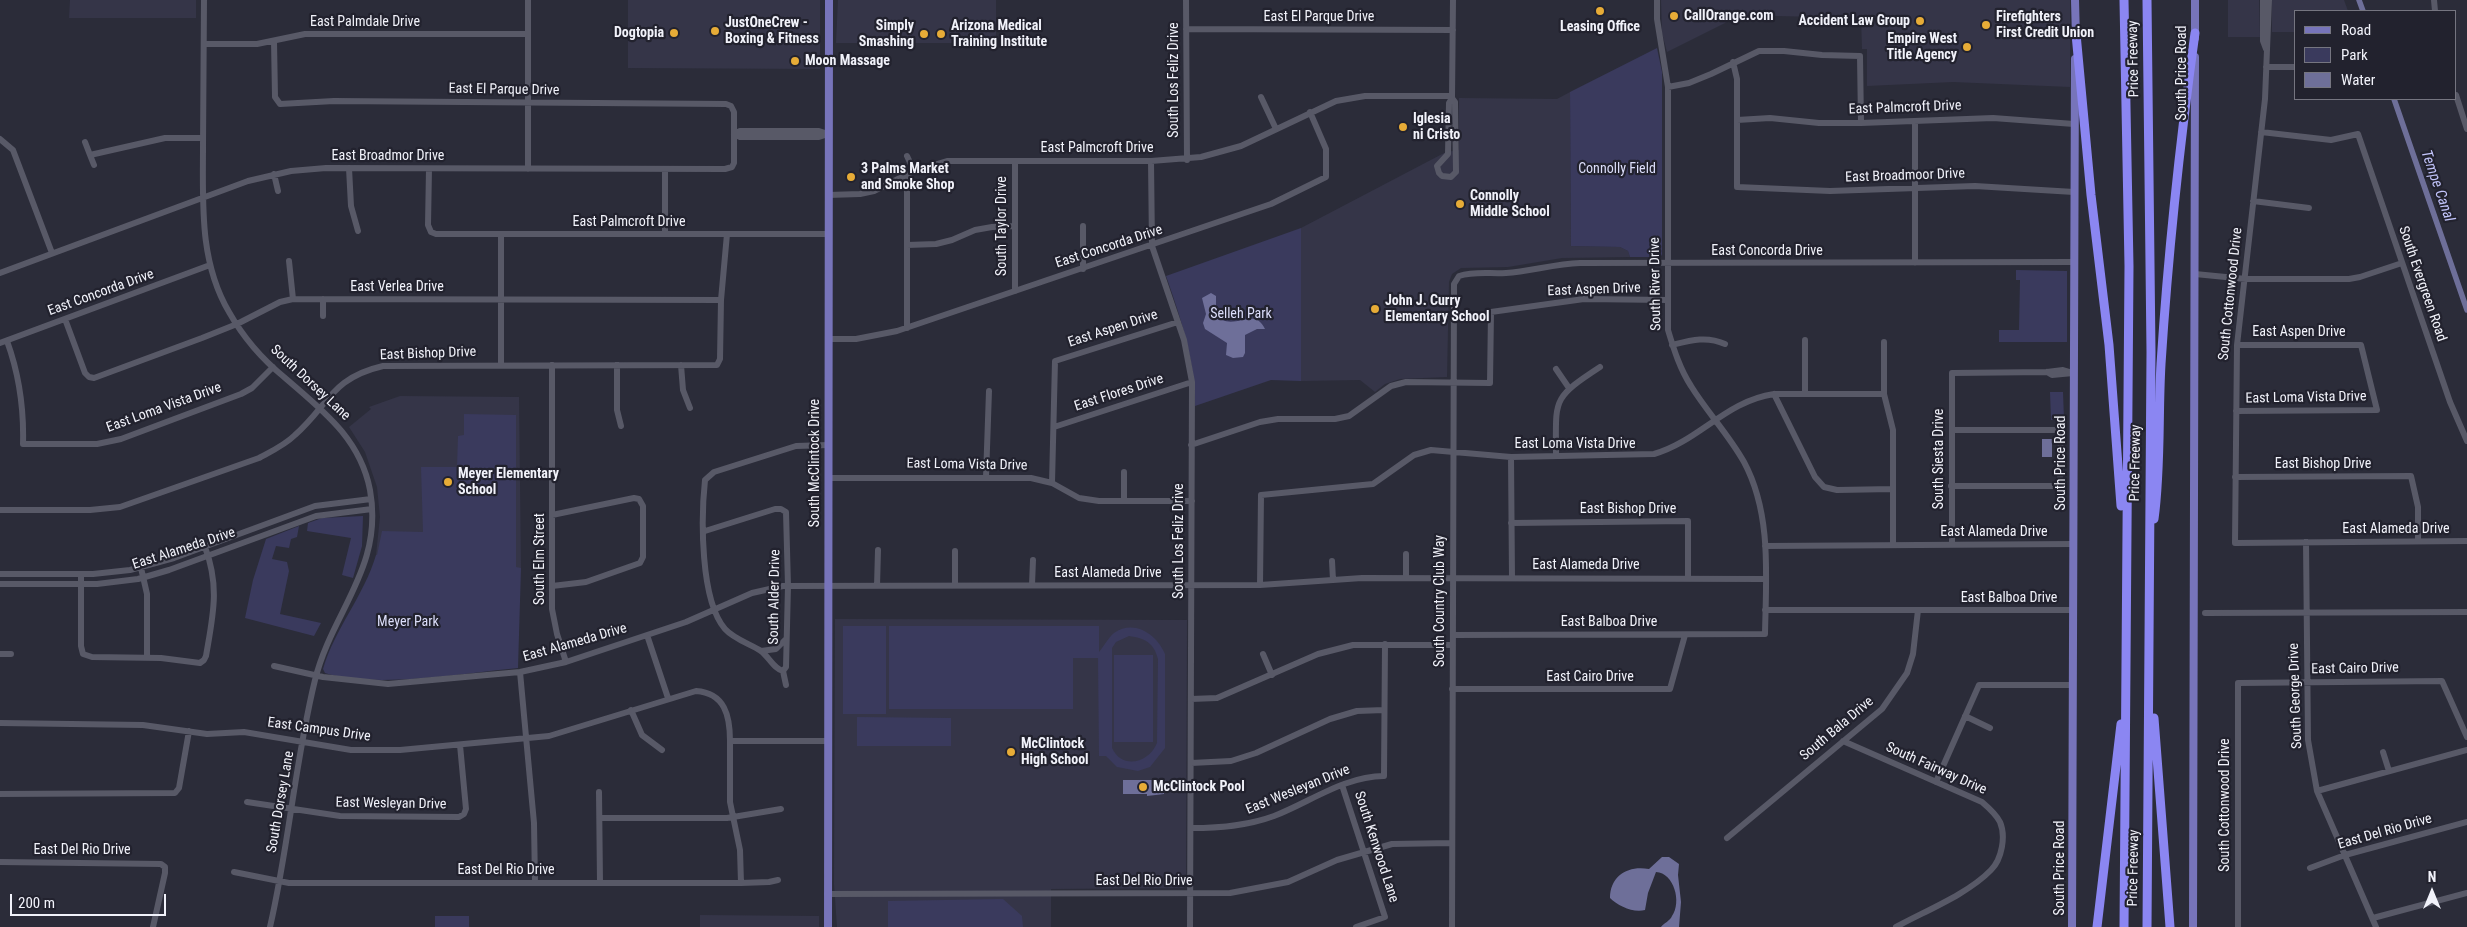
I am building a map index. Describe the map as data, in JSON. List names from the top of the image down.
{
  "streets": {
    "highway": ["Price Freeway"],
    "main road": ["South Price Road", "South McClintock Drive"],
    "street": [
      "East El Parque Drive",
      "East Palmdale Drive",
      "South Los Feliz Drive",
      "East Palmcroft Drive",
      "East Broadmor Drive",
      "East Broadmoor Drive",
      "South Taylor Drive",
      "East Concorda Drive",
      "South River Drive",
      "South Evergreen Road",
      "East Verlea Drive",
      "East Aspen Drive",
      "South Cottonwood Drive",
      "East Bishop Drive",
      "South Dorsey Lane",
      "East Flores Drive",
      "East Loma Vista Drive",
      "South Siesta Drive",
      "East Alameda Drive",
      "South Elm Street",
      "South Alder Drive",
      "East Balboa Drive",
      "South Country Club Way",
      "East Cairo Drive",
      "South George Drive",
      "South Bala Drive",
      "East Campus Drive",
      "South Fairway Drive",
      "East Wesleyan Drive",
      "East Del Rio Drive",
      "South Kenwood Lane"
    ]
  },
  "crossings": [
    ["East El Parque Drive", "East Palmdale Drive"],
    ["East El Parque Drive", "South Los Feliz Drive"],
    ["East El Parque Drive", "East Broadmor Drive"],
    ["East Palmdale Drive", "South Dorsey Lane"],
    ["South Price Road", "East Palmcroft Drive"],
    ["South Price Road", "East Broadmoor Drive"],
    ["South Price Road", "East Concorda Drive"],
    ["South Price Road", "South Siesta Drive"],
    ["South Price Road", "East Alameda Drive"],
    ["South Price Road", "East Balboa Drive"],
    ["South Los Feliz Drive", "East Palmcroft Drive"],
    ["South Los Feliz Drive", "East Concorda Drive"],
    ["South Los Feliz Drive", "East Aspen Drive"],
    ["South Los Feliz Drive", "East Flores Drive"],
    ["South Los Feliz Drive", "East Loma Vista Drive"],
    ["South Los Feliz Drive", "East Alameda Drive"],
    ["South Los Feliz Drive", "East Wesleyan Drive"],
    ["South Los Feliz Drive", "East Del Rio Drive"],
    ["East Palmcroft Drive", "East Broadmor Drive"],
    ["East Palmcroft Drive", "East Broadmoor Drive"],
    ["East Palmcroft Drive", "South Taylor Drive"],
    ["East Palmcroft Drive", "East Concorda Drive"],
    ["East Palmcroft Drive", "South McClintock Drive"],
    ["East Broadmor Drive", "South Dorsey Lane"],
    ["South Taylor Drive", "East Concorda Drive"],
    ["East Concorda Drive", "South River Drive"],
    ["East Concorda Drive", "East Verlea Drive"],
    ["East Concorda Drive", "South Dorsey Lane"],
    ["East Concorda Drive", "East Loma Vista Drive"],
    ["East Concorda Drive", "South McClintock Drive"],
    ["East Concorda Drive", "South Country Club Way"],
    ["South River Drive", "East Aspen Drive"],
    ["South River Drive", "East Loma Vista Drive"],
    ["South River Drive", "East Alameda Drive"],
    ["South River Drive", "East Balboa Drive"],
    ["South Evergreen Road", "South Cottonwood Drive"],
    ["East Verlea Drive", "East Bishop Drive"],
    ["East Verlea Drive", "South Dorsey Lane"],
    ["East Aspen Drive", "South Cottonwood Drive"],
    ["East Aspen Drive", "East Flores Drive"],
    ["East Aspen Drive", "East Loma Vista Drive"],
    ["East Aspen Drive", "South Country Club Way"],
    ["South Cottonwood Drive", "East Bishop Drive"],
    ["South Cottonwood Drive", "East Loma Vista Drive"],
    ["South Cottonwood Drive", "East Alameda Drive"],
    ["South Cottonwood Drive", "East Cairo Drive"],
    ["East Bishop Drive", "South Dorsey Lane"],
    ["East Bishop Drive", "East Alameda Drive"],
    ["East Bishop Drive", "South Elm Street"],
    ["South Dorsey Lane", "East Loma Vista Drive"],
    ["South Dorsey Lane", "East Alameda Drive"],
    ["South Dorsey Lane", "East Campus Drive"],
    ["South Dorsey Lane", "East Wesleyan Drive"],
    ["South Dorsey Lane", "East Del Rio Drive"],
    ["East Loma Vista Drive", "South McClintock Drive"],
    ["East Loma Vista Drive", "East Alameda Drive"],
    ["East Loma Vista Drive", "South Country Club Way"],
    ["South Siesta Drive", "East Alameda Drive"],
    ["South McClintock Drive", "East Alameda Drive"],
    ["South McClintock Drive", "East Del Rio Drive"],
    ["East Alameda Drive", "South Elm Street"],
    ["East Alameda Drive", "South Alder Drive"],
    ["East Alameda Drive", "South Country Club Way"],
    ["East Alameda Drive", "South George Drive"],
    ["East Balboa Drive", "South Country Club Way"],
    ["East Balboa Drive", "East Cairo Drive"],
    ["East Balboa Drive", "South Bala Drive"],
    ["South Country Club Way", "East Cairo Drive"],
    ["South Country Club Way", "East Del Rio Drive"],
    ["East Cairo Drive", "South George Drive"],
    ["South George Drive", "East Del Rio Drive"],
    ["South Bala Drive", "South Fairway Drive"],
    ["East Campus Drive", "East Wesleyan Drive"],
    ["East Campus Drive", "East Del Rio Drive"],
    ["East Wesleyan Drive", "South Kenwood Lane"],
    ["East Del Rio Drive", "South Kenwood Lane"]
  ],
  "water": ["Tempe Canal"],
  "parks": ["Connolly Field", "Selleh Park", "Meyer Park"],
  "places": [
    "Leasing Office",
    "CallOrange.com",
    "Accident Law Group",
    "Firefighters First Credit Union",
    "JustOneCrew - Boxing & Fitness",
    "Dogtopia",
    "Simply Smashing",
    "Arizona Medical Training Institute",
    "Empire West Title Agency",
    "Moon Massage",
    "Iglesia ni Cristo",
    "3 Palms Market and Smoke Shop",
    "Connolly Middle School",
    "John J. Curry Elementary School",
    "Meyer Elementary School",
    "McClintock High School",
    "McClintock Pool"
  ],
  "legend": ["Road", "Park", "Water"],
  "scale_bar": "200 m",
  "north": "top"
}
